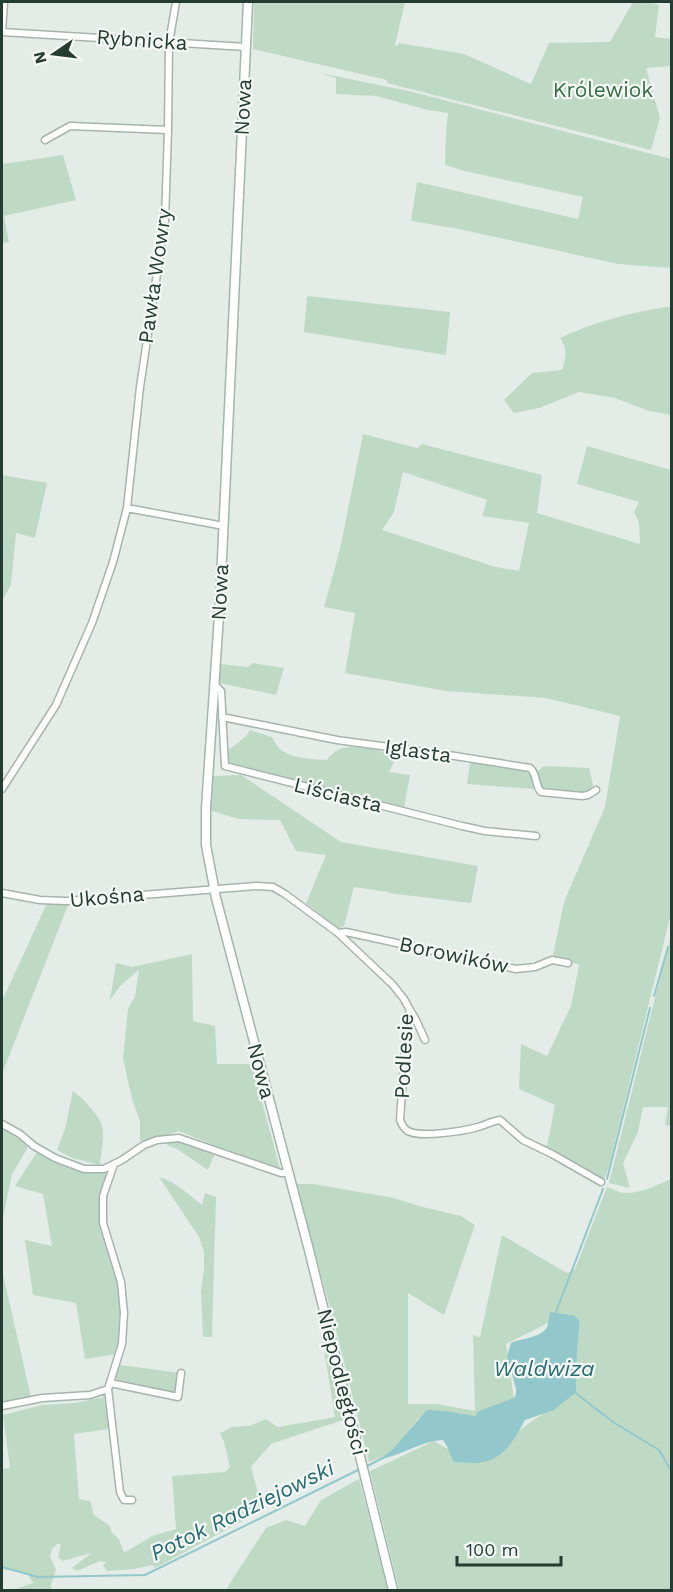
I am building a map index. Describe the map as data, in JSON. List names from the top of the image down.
{
  "streets": {
    "street": [
      "Rybnicka",
      "Nowa",
      "Pawła Wowry",
      "Iglasta",
      "Liściasta",
      "Ukośna",
      "Borowików",
      "Podlesie",
      "Niepodległości"
    ]
  },
  "crossings": [
    ["Rybnicka", "Nowa"],
    ["Rybnicka", "Pawła Wowry"],
    ["Nowa", "Liściasta"],
    ["Nowa", "Ukośna"],
    ["Nowa", "Podlesie"],
    ["Nowa", "Niepodległości"],
    ["Iglasta", "Liściasta"],
    ["Ukośna", "Podlesie"],
    ["Borowików", "Podlesie"]
  ],
  "water": ["Waldwiza", "Potok Radziejowski"],
  "parks": ["Królewiok"],
  "scale_bar": "100 m",
  "north": "left"
}
